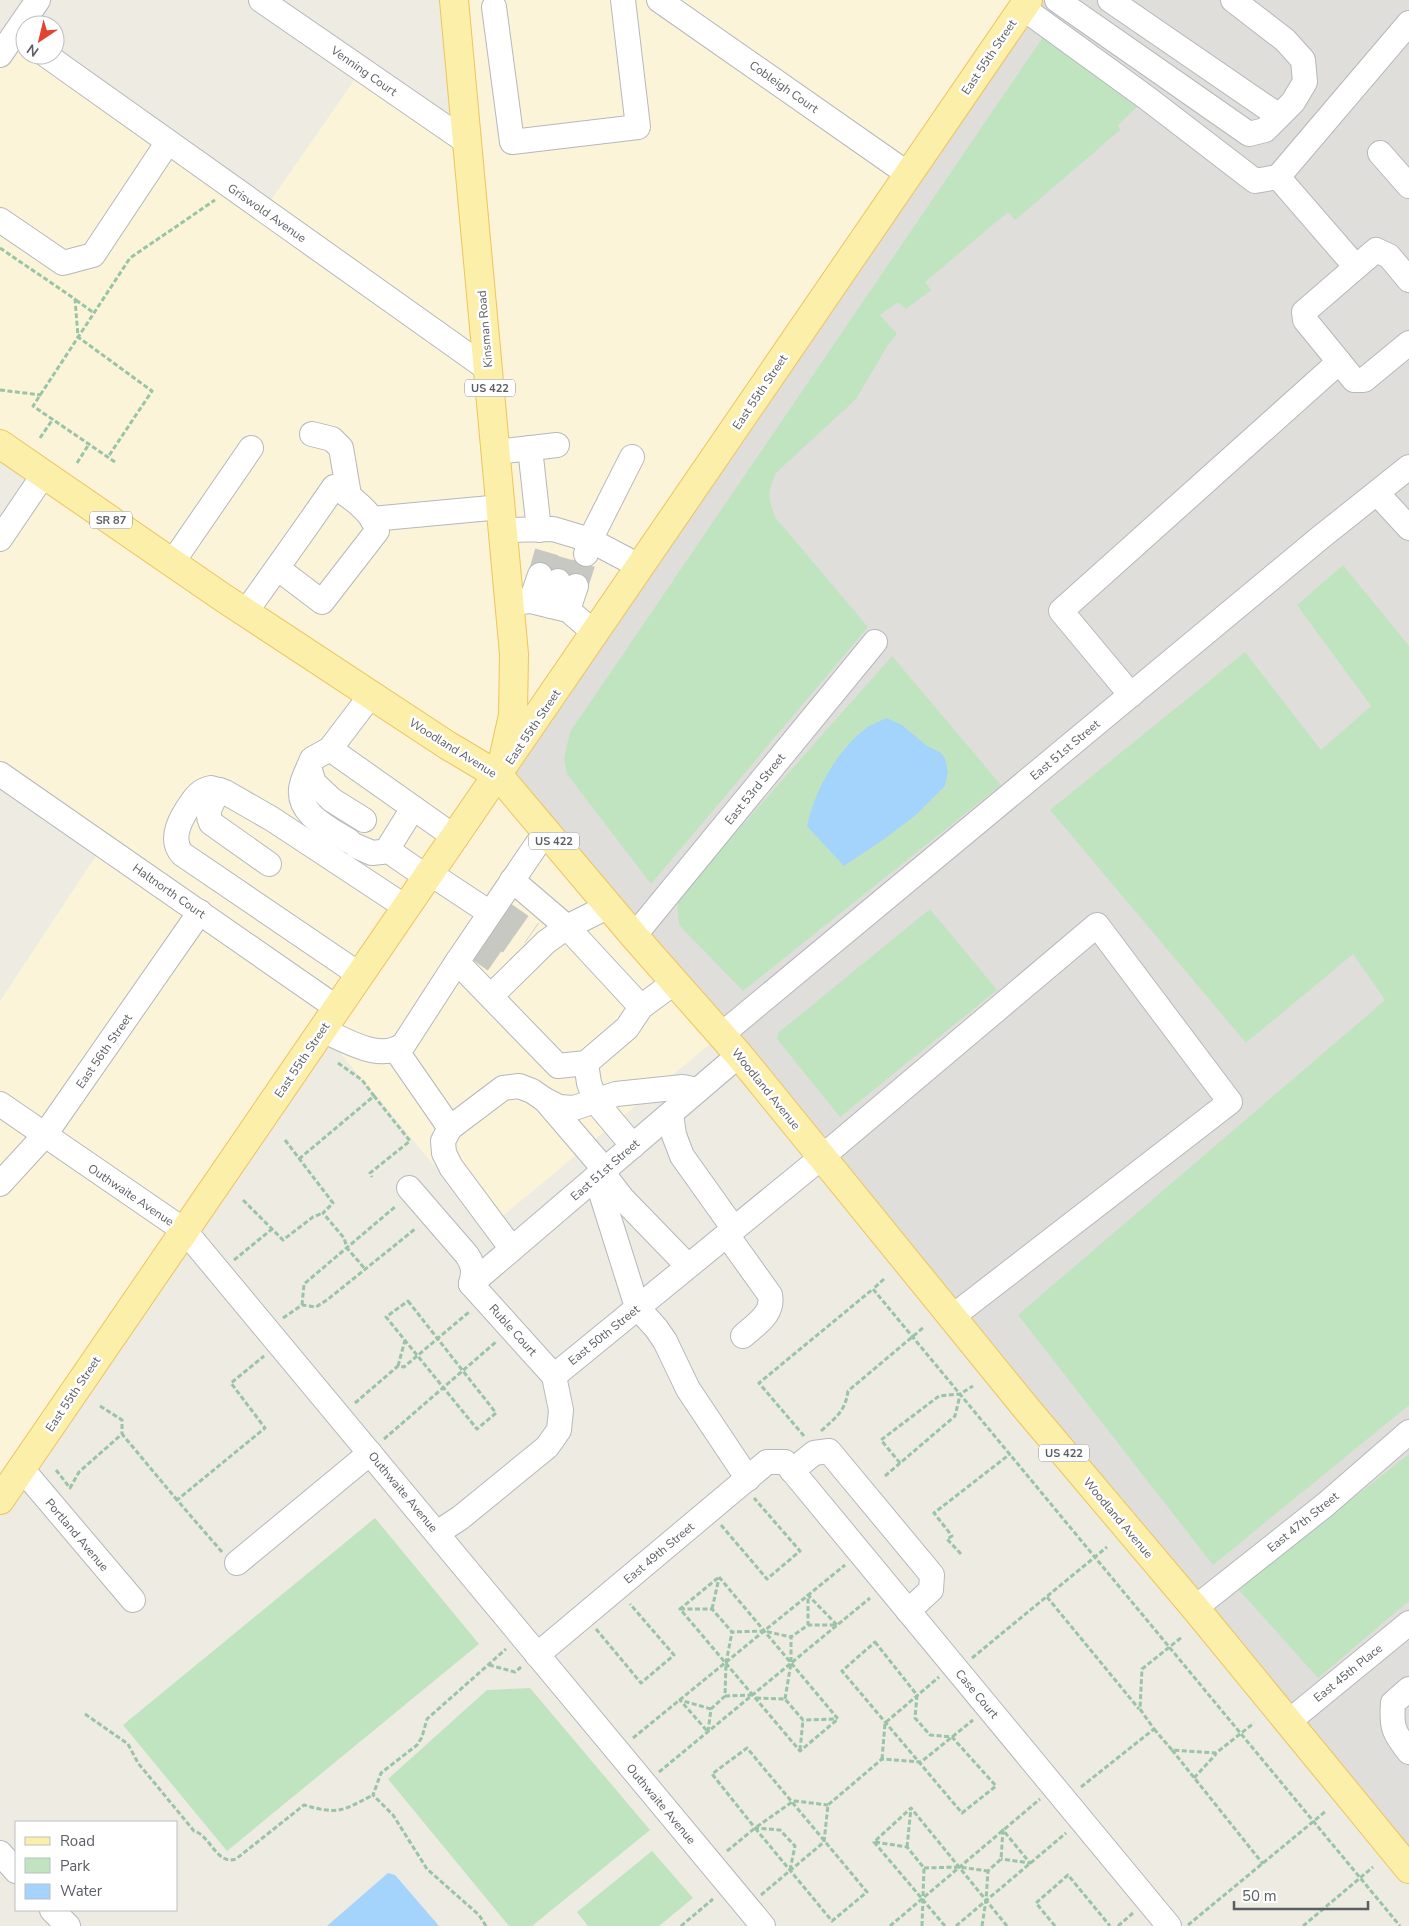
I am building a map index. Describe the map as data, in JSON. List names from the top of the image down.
{
  "streets": {
    "main road": [
      "East 55th Street",
      "Kinsman Road",
      "US 422",
      "SR 87",
      "Woodland Avenue"
    ],
    "street": [
      "Venning Court",
      "Cobleigh Court",
      "Griswold Avenue",
      "East 51st Street",
      "East 53rd Street",
      "Haltnorth Court",
      "East 56th Street",
      "Outhwaite Avenue",
      "Ruble Court",
      "East 50th Street",
      "East 47th Street",
      "Portland Avenue",
      "East 49th Street",
      "East 45th Place",
      "Case Court"
    ]
  },
  "crossings": [
    ["East 55th Street", "Cobleigh Court"],
    ["East 55th Street", "Kinsman Road"],
    ["East 55th Street", "Woodland Avenue"],
    ["East 55th Street", "Haltnorth Court"],
    ["East 55th Street", "Outhwaite Avenue"],
    ["East 55th Street", "Portland Avenue"],
    ["Venning Court", "Kinsman Road"],
    ["Griswold Avenue", "Kinsman Road"],
    ["Kinsman Road", "Woodland Avenue"],
    ["Woodland Avenue", "East 51st Street"],
    ["Woodland Avenue", "East 53rd Street"],
    ["Woodland Avenue", "East 50th Street"],
    ["Woodland Avenue", "East 47th Street"],
    ["Woodland Avenue", "East 45th Place"],
    ["East 51st Street", "Ruble Court"],
    ["Haltnorth Court", "East 56th Street"],
    ["East 56th Street", "Outhwaite Avenue"],
    ["Outhwaite Avenue", "East 49th Street"],
    ["Ruble Court", "East 50th Street"],
    ["East 49th Street", "Case Court"]
  ],
  "legend": ["Road", "Park", "Water"],
  "scale_bar": "50 m",
  "north": "bottom left"
}
